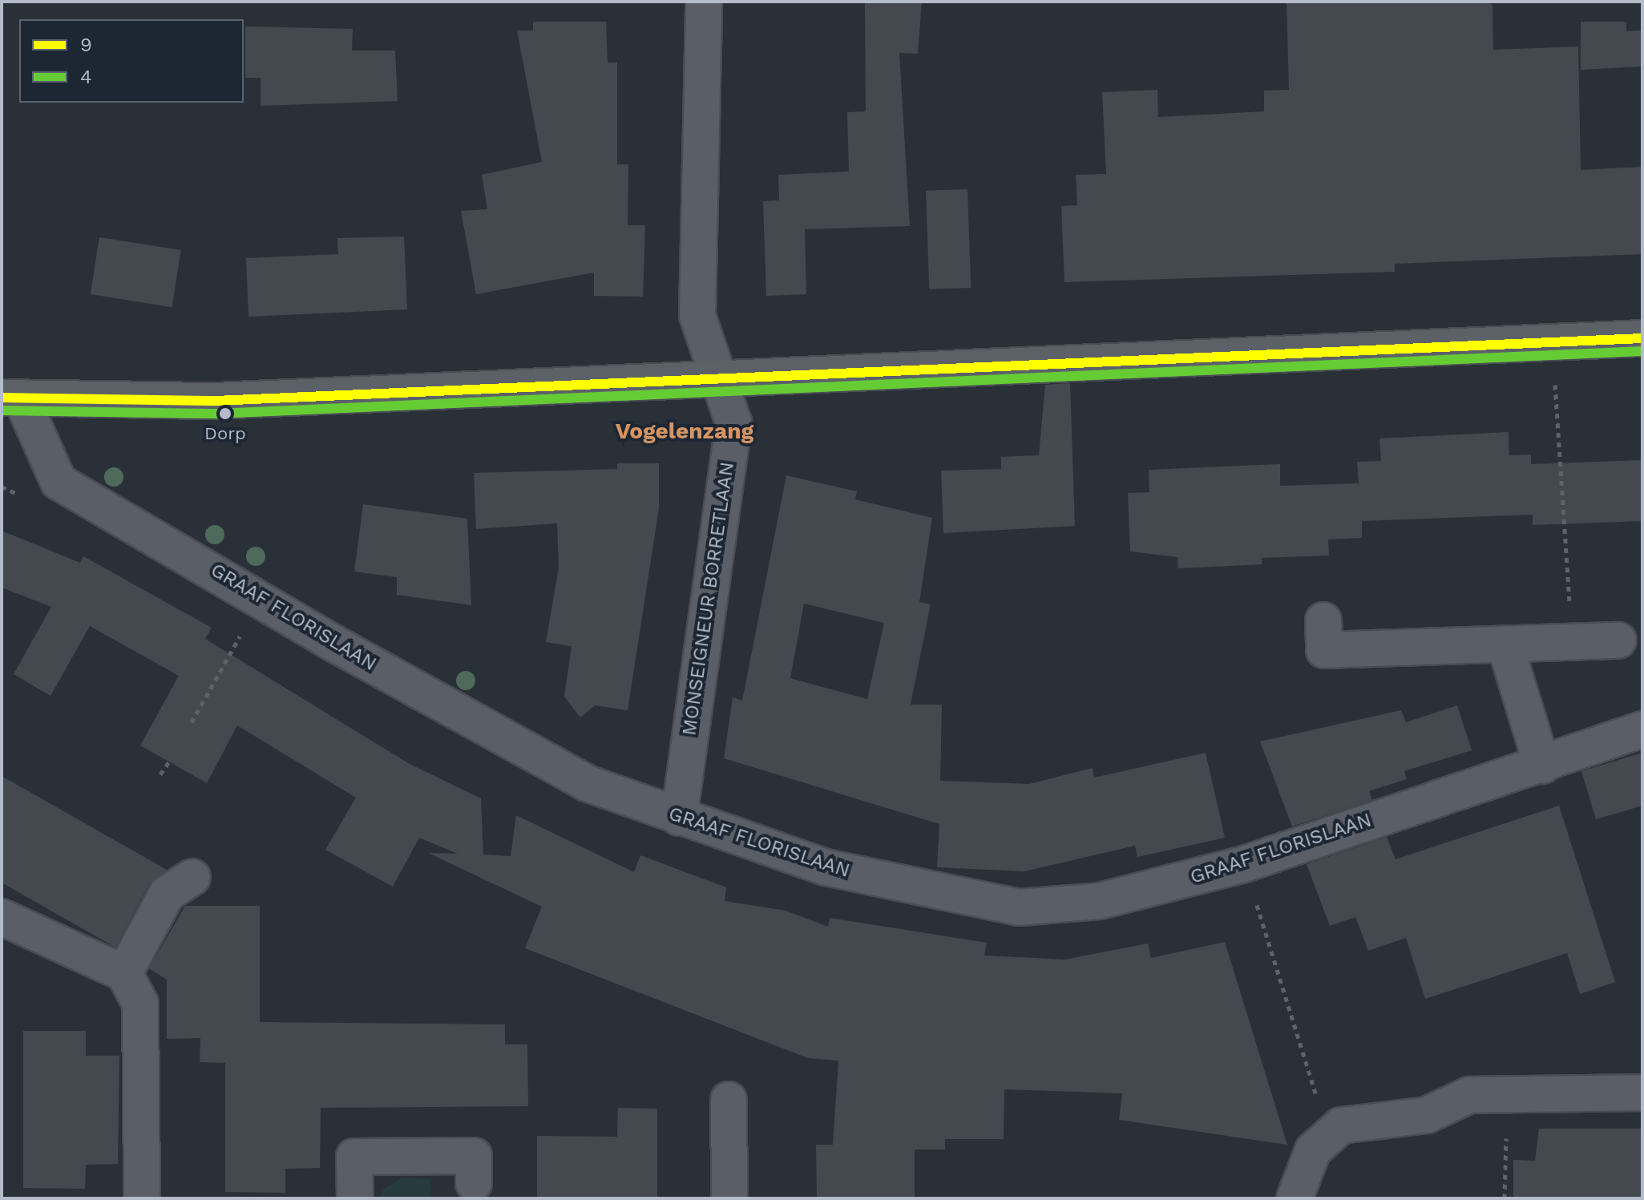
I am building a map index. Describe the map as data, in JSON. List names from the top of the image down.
{
  "streets": {
    "street": ["MONSEIGNEUR BORRETLAAN", "GRAAF FLORISLAAN"]
  },
  "crossings": [
    ["MONSEIGNEUR BORRETLAAN", "GRAAF FLORISLAAN"]
  ],
  "districts": ["Vogelenzang"],
  "places": ["Dorp"],
  "lines": ["transit line 9", "transit line 4"],
  "legend": ["9", "4"]
}
